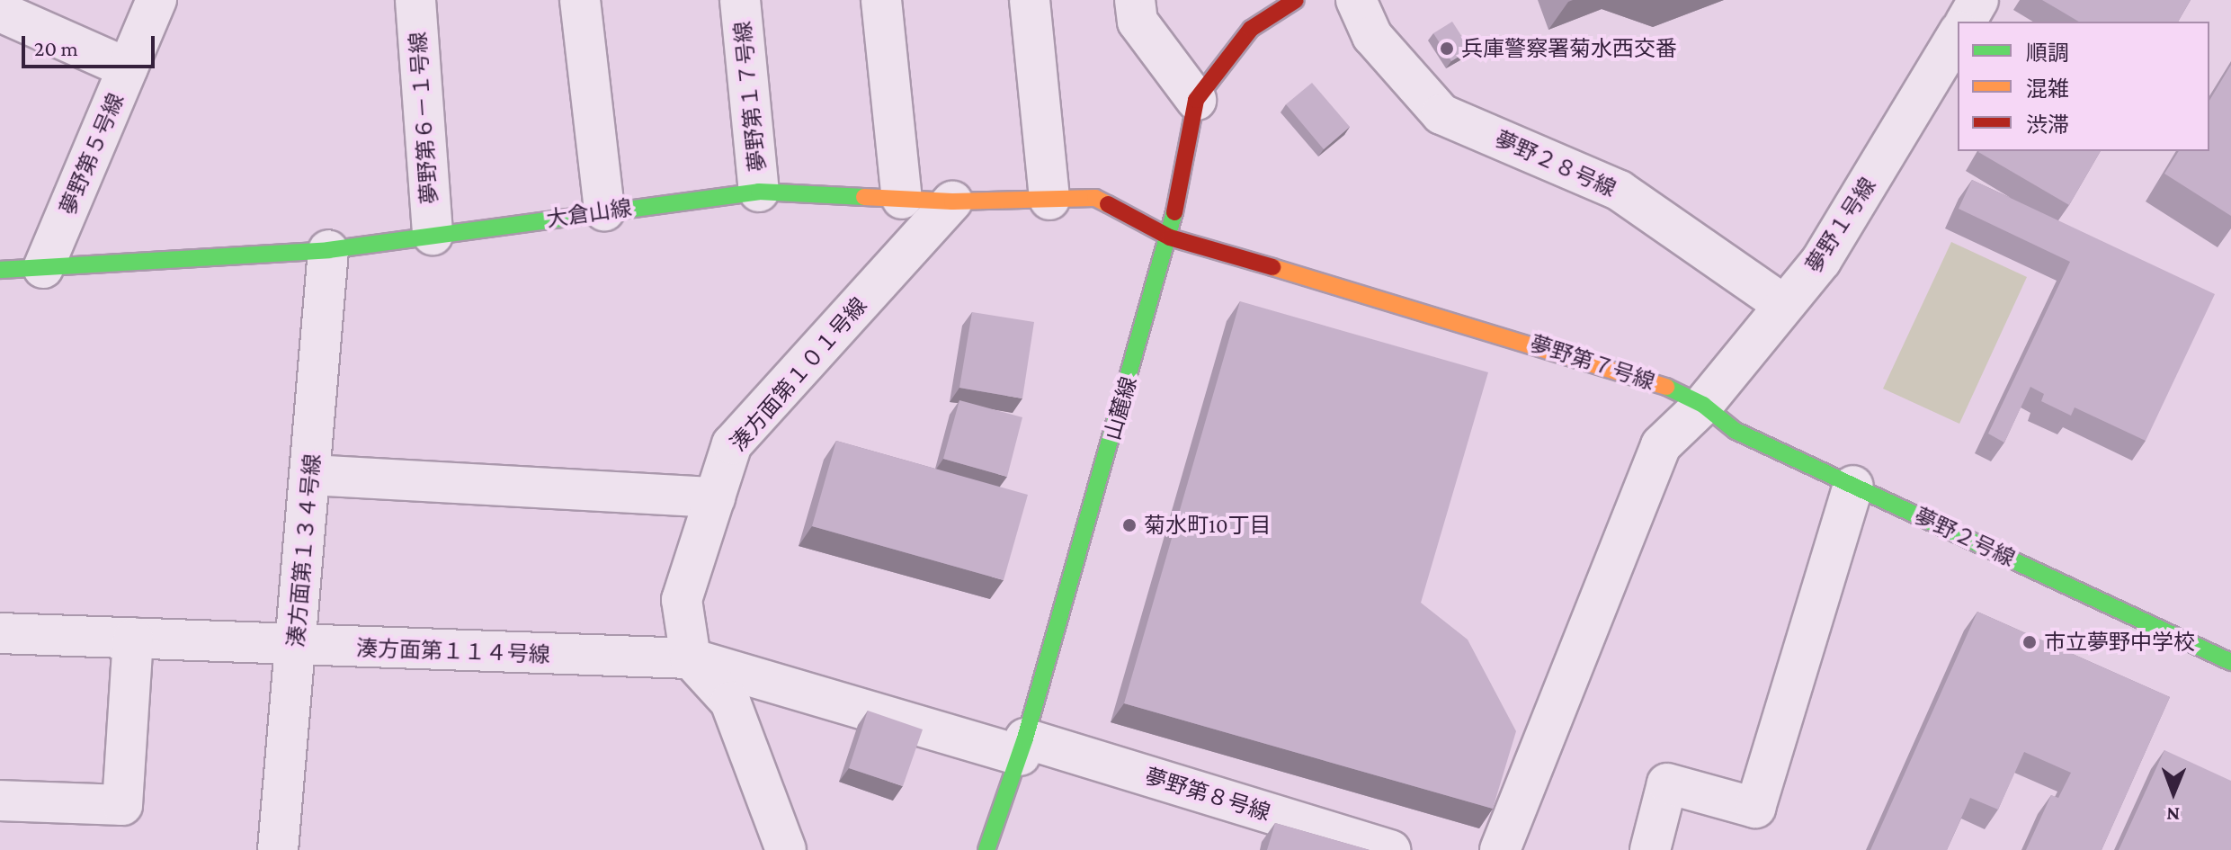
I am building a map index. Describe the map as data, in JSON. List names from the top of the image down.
{
  "streets": {
    "street": [
      "夢野第１７号線",
      "夢野第６－１号線",
      "夢野第５号線",
      "夢野２８号線",
      "大倉山線",
      "夢野１号線",
      "夢野第７号線",
      "湊方面第１０１号線",
      "山麓線",
      "夢野２号線",
      "湊方面第１３４号線",
      "湊方面第１１４号線",
      "夢野第８号線"
    ]
  },
  "crossings": [
    ["夢野第１７号線", "大倉山線"],
    ["夢野第６－１号線", "大倉山線"],
    ["夢野第５号線", "大倉山線"],
    ["夢野２８号線", "夢野１号線"],
    ["大倉山線", "夢野第７号線"],
    ["大倉山線", "湊方面第１０１号線"],
    ["大倉山線", "山麓線"],
    ["大倉山線", "湊方面第１３４号線"],
    ["夢野１号線", "夢野第７号線"],
    ["夢野１号線", "夢野２号線"],
    ["夢野第７号線", "山麓線"],
    ["夢野第７号線", "夢野２号線"],
    ["湊方面第１０１号線", "湊方面第１１４号線"],
    ["湊方面第１０１号線", "夢野第８号線"],
    ["山麓線", "夢野第８号線"],
    ["湊方面第１３４号線", "湊方面第１１４号線"],
    ["湊方面第１１４号線", "夢野第８号線"]
  ],
  "places": ["兵庫警察署菊水西交番", "菊水町10丁目", "市立夢野中学校"],
  "legend": ["順調", "混雑", "渋滞"],
  "scale_bar": "20 m",
  "north": "bottom"
}
